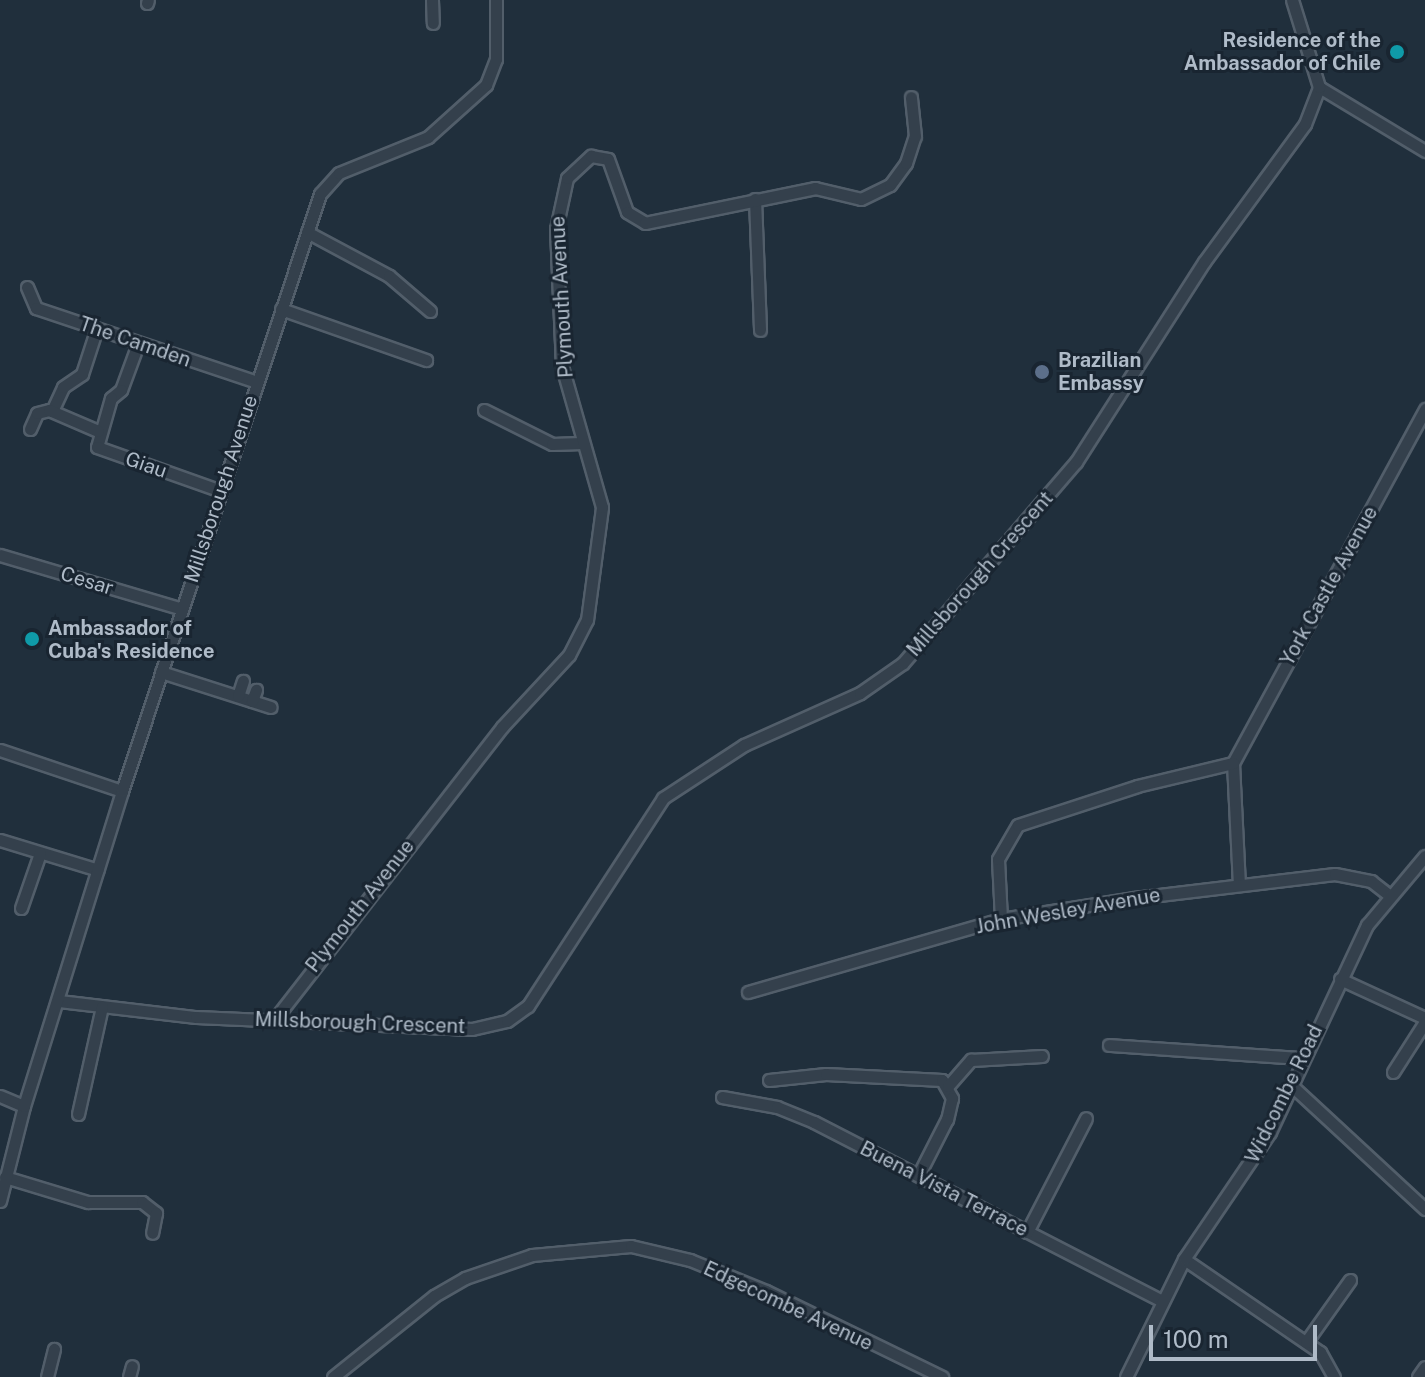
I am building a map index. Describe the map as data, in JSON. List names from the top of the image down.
{
  "streets": {
    "street": [
      "Plymouth Avenue",
      "The Camden",
      "Giau",
      "Millsborough Avenue",
      "Millsborough Crescent",
      "Cesar",
      "York Castle Avenue",
      "John Wesley Avenue",
      "Widcombe Road",
      "Buena Vista Terrace",
      "Edgecombe Avenue"
    ]
  },
  "crossings": [
    ["Plymouth Avenue", "Millsborough Crescent"],
    ["The Camden", "Millsborough Avenue"],
    ["Giau", "Millsborough Avenue"],
    ["Millsborough Avenue", "Millsborough Crescent"],
    ["Millsborough Avenue", "Cesar"],
    ["John Wesley Avenue", "Widcombe Road"],
    ["Widcombe Road", "Buena Vista Terrace"]
  ],
  "places": ["Residence of the Ambassador of Chile", "Brazilian Embassy", "Ambassador of Cuba's Residence"],
  "scale_bar": "100 m"
}
